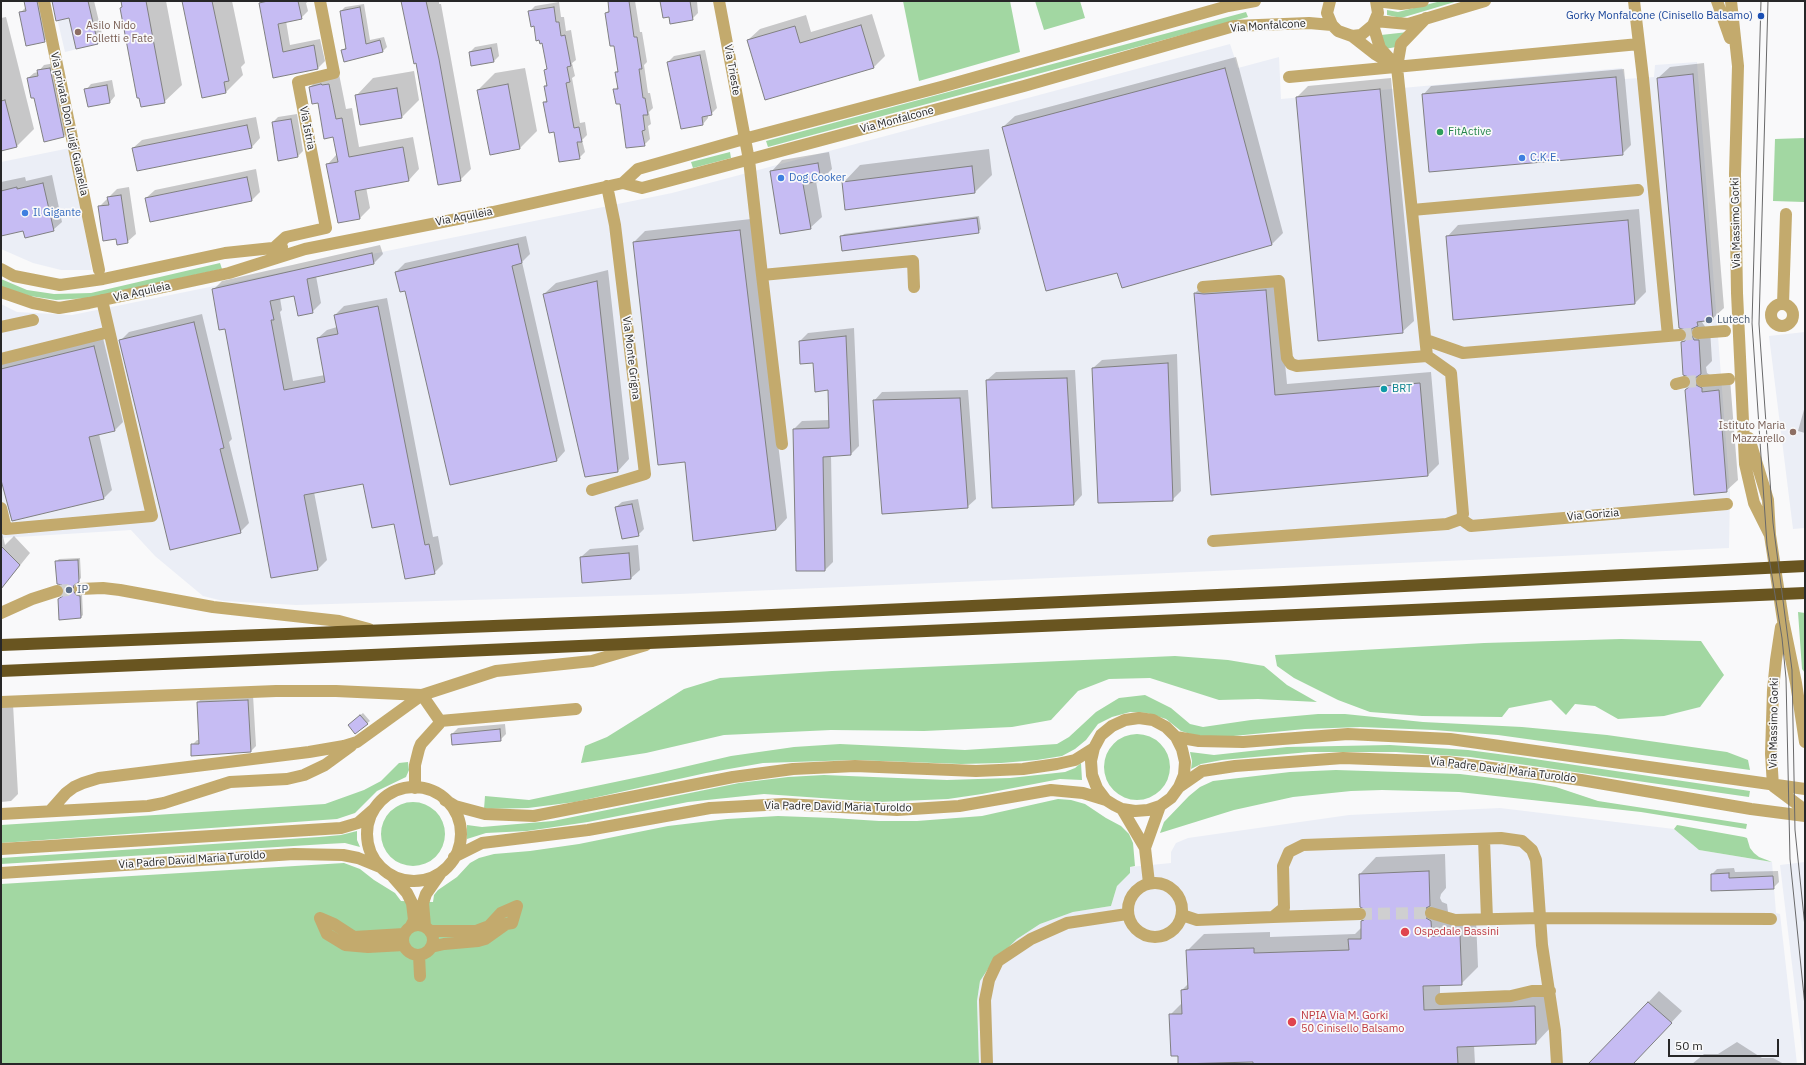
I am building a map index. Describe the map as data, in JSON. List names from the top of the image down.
{
  "streets": {
    "street": [
      "Via Monfalcone",
      "Via Trieste",
      "Via privata Don Luigi Guanella",
      "Via Istria",
      "Via Aquileia",
      "Via Massimo Gorki",
      "Via Monte Grigna",
      "Via Gorizia",
      "Via Padre David Maria Turoldo"
    ]
  },
  "crossings": [
    ["Via Monfalcone", "Via Trieste"],
    ["Via Monfalcone", "Via Aquileia"],
    ["Via Trieste", "Via Aquileia"],
    ["Via Istria", "Via Aquileia"],
    ["Via Aquileia", "Via Monte Grigna"],
    ["Via Massimo Gorki", "Via Padre David Maria Turoldo"]
  ],
  "places": [
    "Gorky Monfalcone (Cinisello Balsamo)",
    "Asilo Nido Folletti e Fate",
    "FitActive",
    "C.K.E.",
    "Dog Cooker",
    "Il Gigante",
    "Lutech",
    "BRT",
    "Istituto Maria Mazzarello",
    "IP",
    "Ospedale Bassini",
    "NPIA Via M. Gorki 50 Cinisello Balsamo"
  ],
  "scale_bar": "50 m"
}
